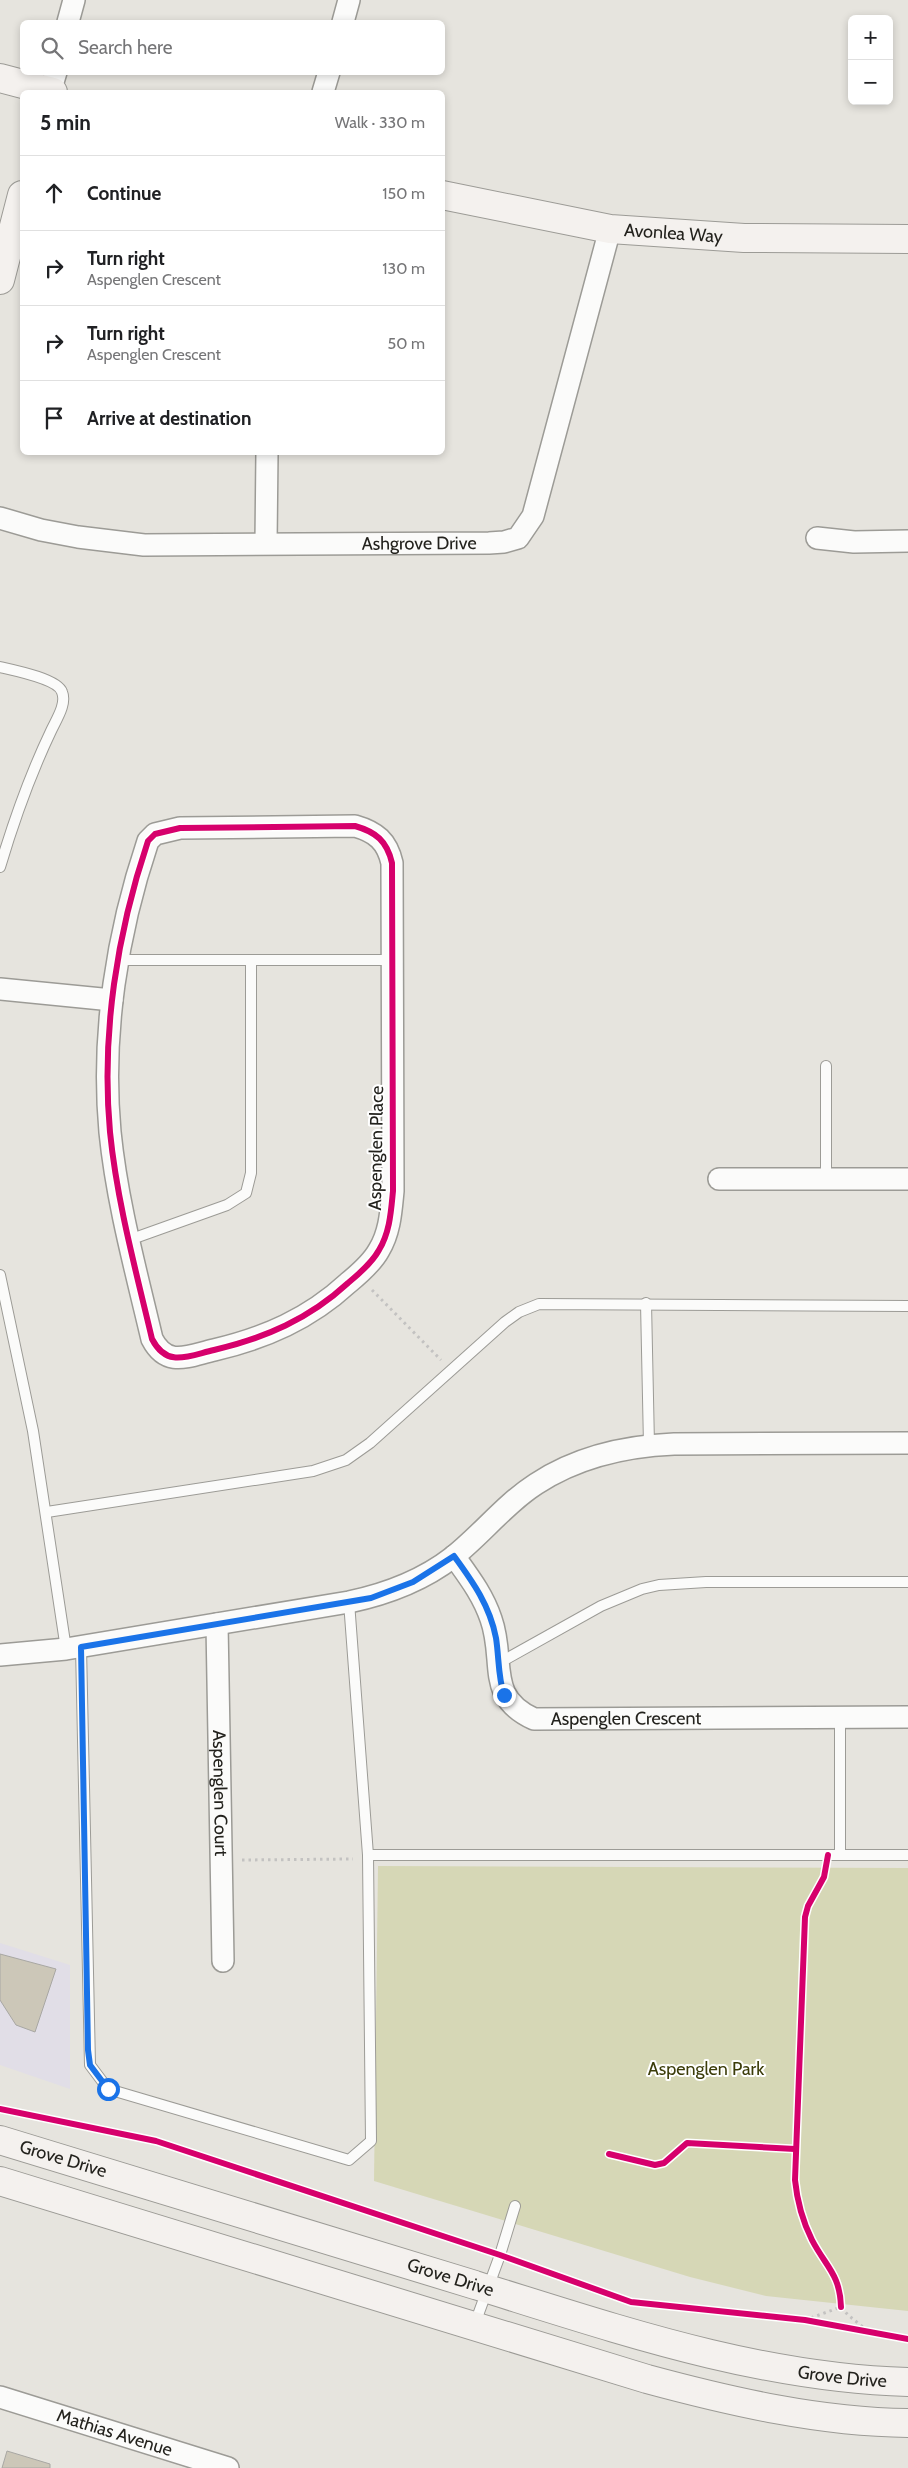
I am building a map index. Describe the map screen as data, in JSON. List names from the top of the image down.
{
  "streets": {
    "main road": ["Avonlea Way", "Grove Drive"],
    "street": [
      "Ashgrove Drive",
      "Aspenglen Place",
      "Aspenglen Crescent",
      "Aspenglen Court",
      "Mathias Avenue"
    ]
  },
  "crossings": [
    ["Avonlea Way", "Ashgrove Drive"]
  ],
  "parks": ["Aspenglen Park"],
  "page": {
    "map_buttons": ["+", "−"],
    "search": "Search here",
    "heading": ["5 min", "Walk · 330 m"],
    "list": [
      ["Continue", "150 m"],
      ["Turn right", "Aspenglen Crescent", "130 m"],
      ["Turn right", "Aspenglen Crescent", "50 m"],
      "Arrive at destination"
    ]
  }
}
